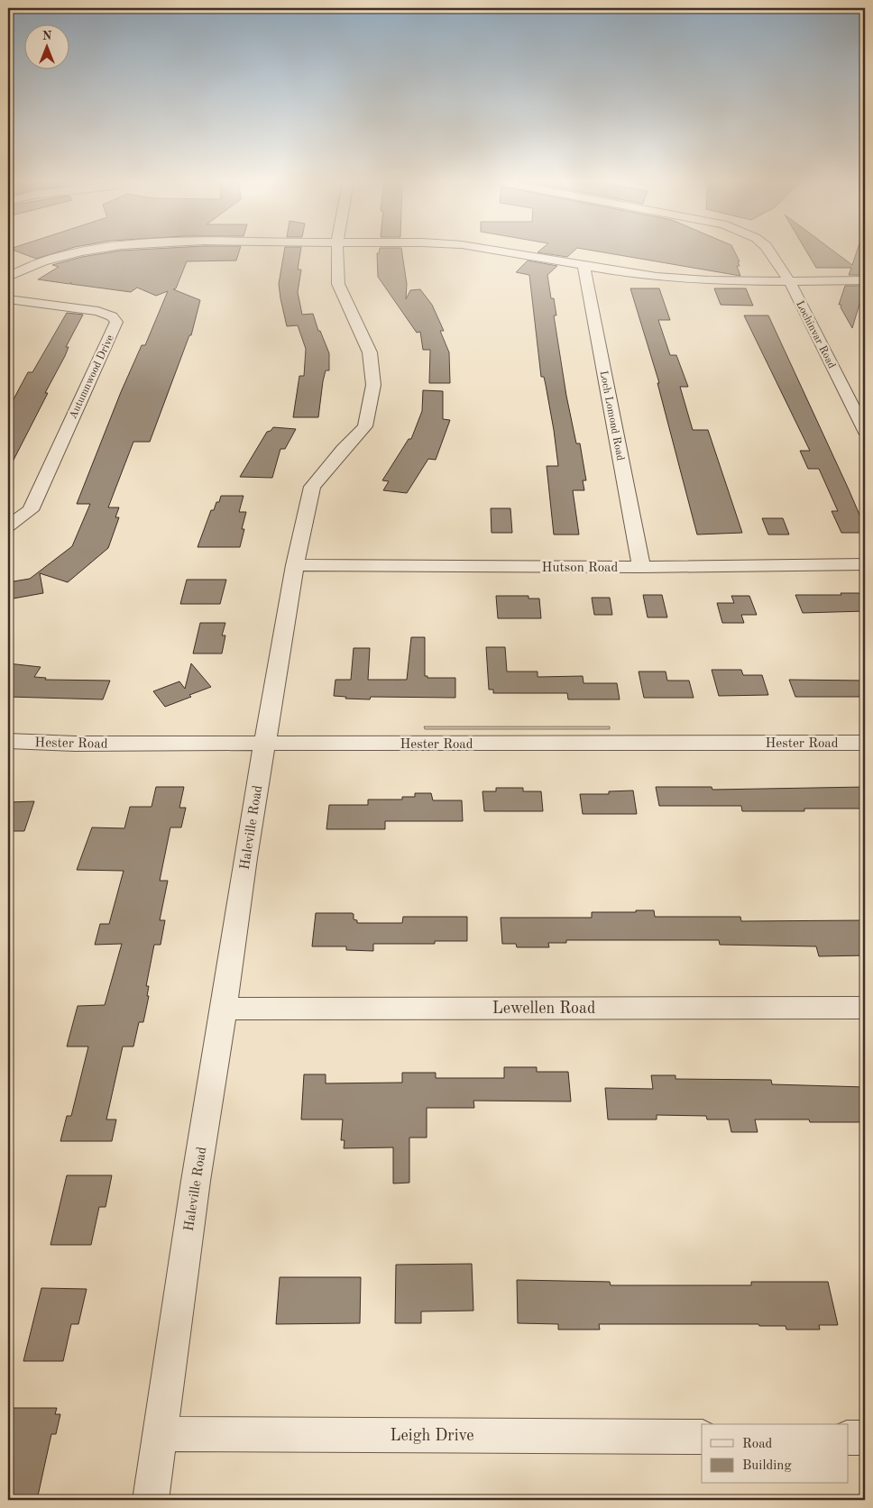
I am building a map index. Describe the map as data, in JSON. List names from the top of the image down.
{
  "streets": {
    "street": [
      "Lochinvar Road",
      "Autumnwood Drive",
      "Loch Lomond Road",
      "Hutson Road",
      "Hester Road",
      "Haleville Road",
      "Lewellen Road",
      "Leigh Drive"
    ]
  },
  "crossings": [
    ["Loch Lomond Road", "Hutson Road"],
    ["Hutson Road", "Haleville Road"],
    ["Hester Road", "Haleville Road"],
    ["Haleville Road", "Lewellen Road"],
    ["Haleville Road", "Leigh Drive"]
  ],
  "legend": ["Road", "Building"],
  "north": "top"
}
